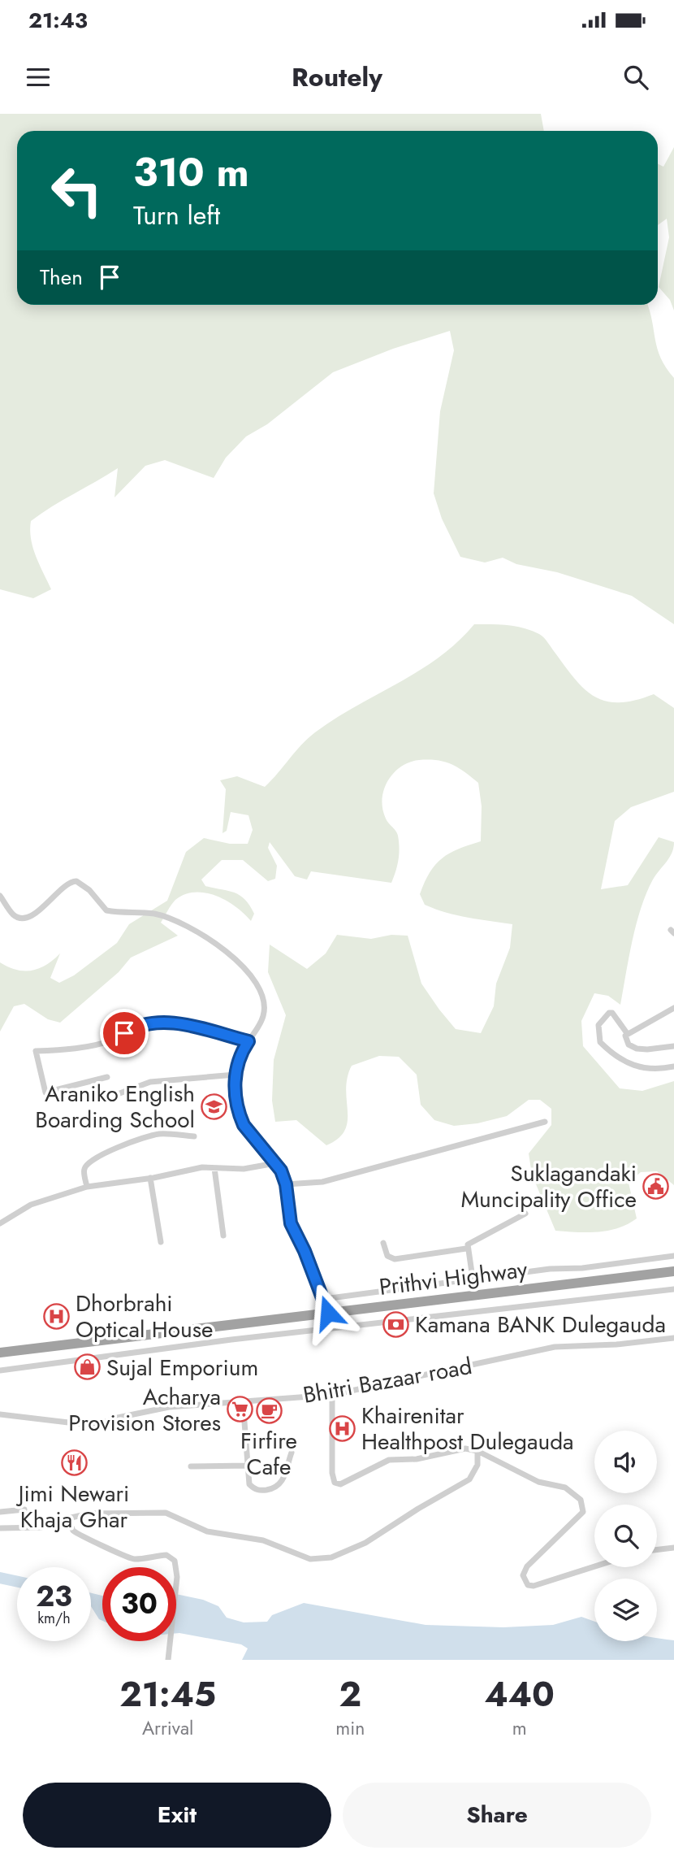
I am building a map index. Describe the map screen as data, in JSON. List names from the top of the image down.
{
  "streets": {
    "highway": ["Prithvi Highway"],
    "street": ["Bhitri Bazaar road"]
  },
  "places": {
    "school or university": ["Araniko English Boarding School"],
    "public building": ["Suklagandaki Muncipality Office"],
    "hospital": ["Dhorbrahi Optical House", "Khairenitar Healthpost Dulegauda"],
    "bank": ["Kamana BANK Dulegauda"],
    "shop": ["Sujal Emporium"],
    "supermarket": ["Acharya Provision Stores"],
    "cafe": ["Firfire Cafe"],
    "restaurant": ["Jimi Newari Khaja Ghar"]
  },
  "page": {
    "status": "21:43",
    "header": "Routely",
    "turn": ["310 m", "Turn left"],
    "then": "Then",
    "speed": "23 km/h",
    "limit": "30",
    "eta": [
      "21:45",
      "Arrival",
      "2",
      "min",
      "440",
      "m"
    ],
    "buttons": ["Exit", "Share"]
  }
}
